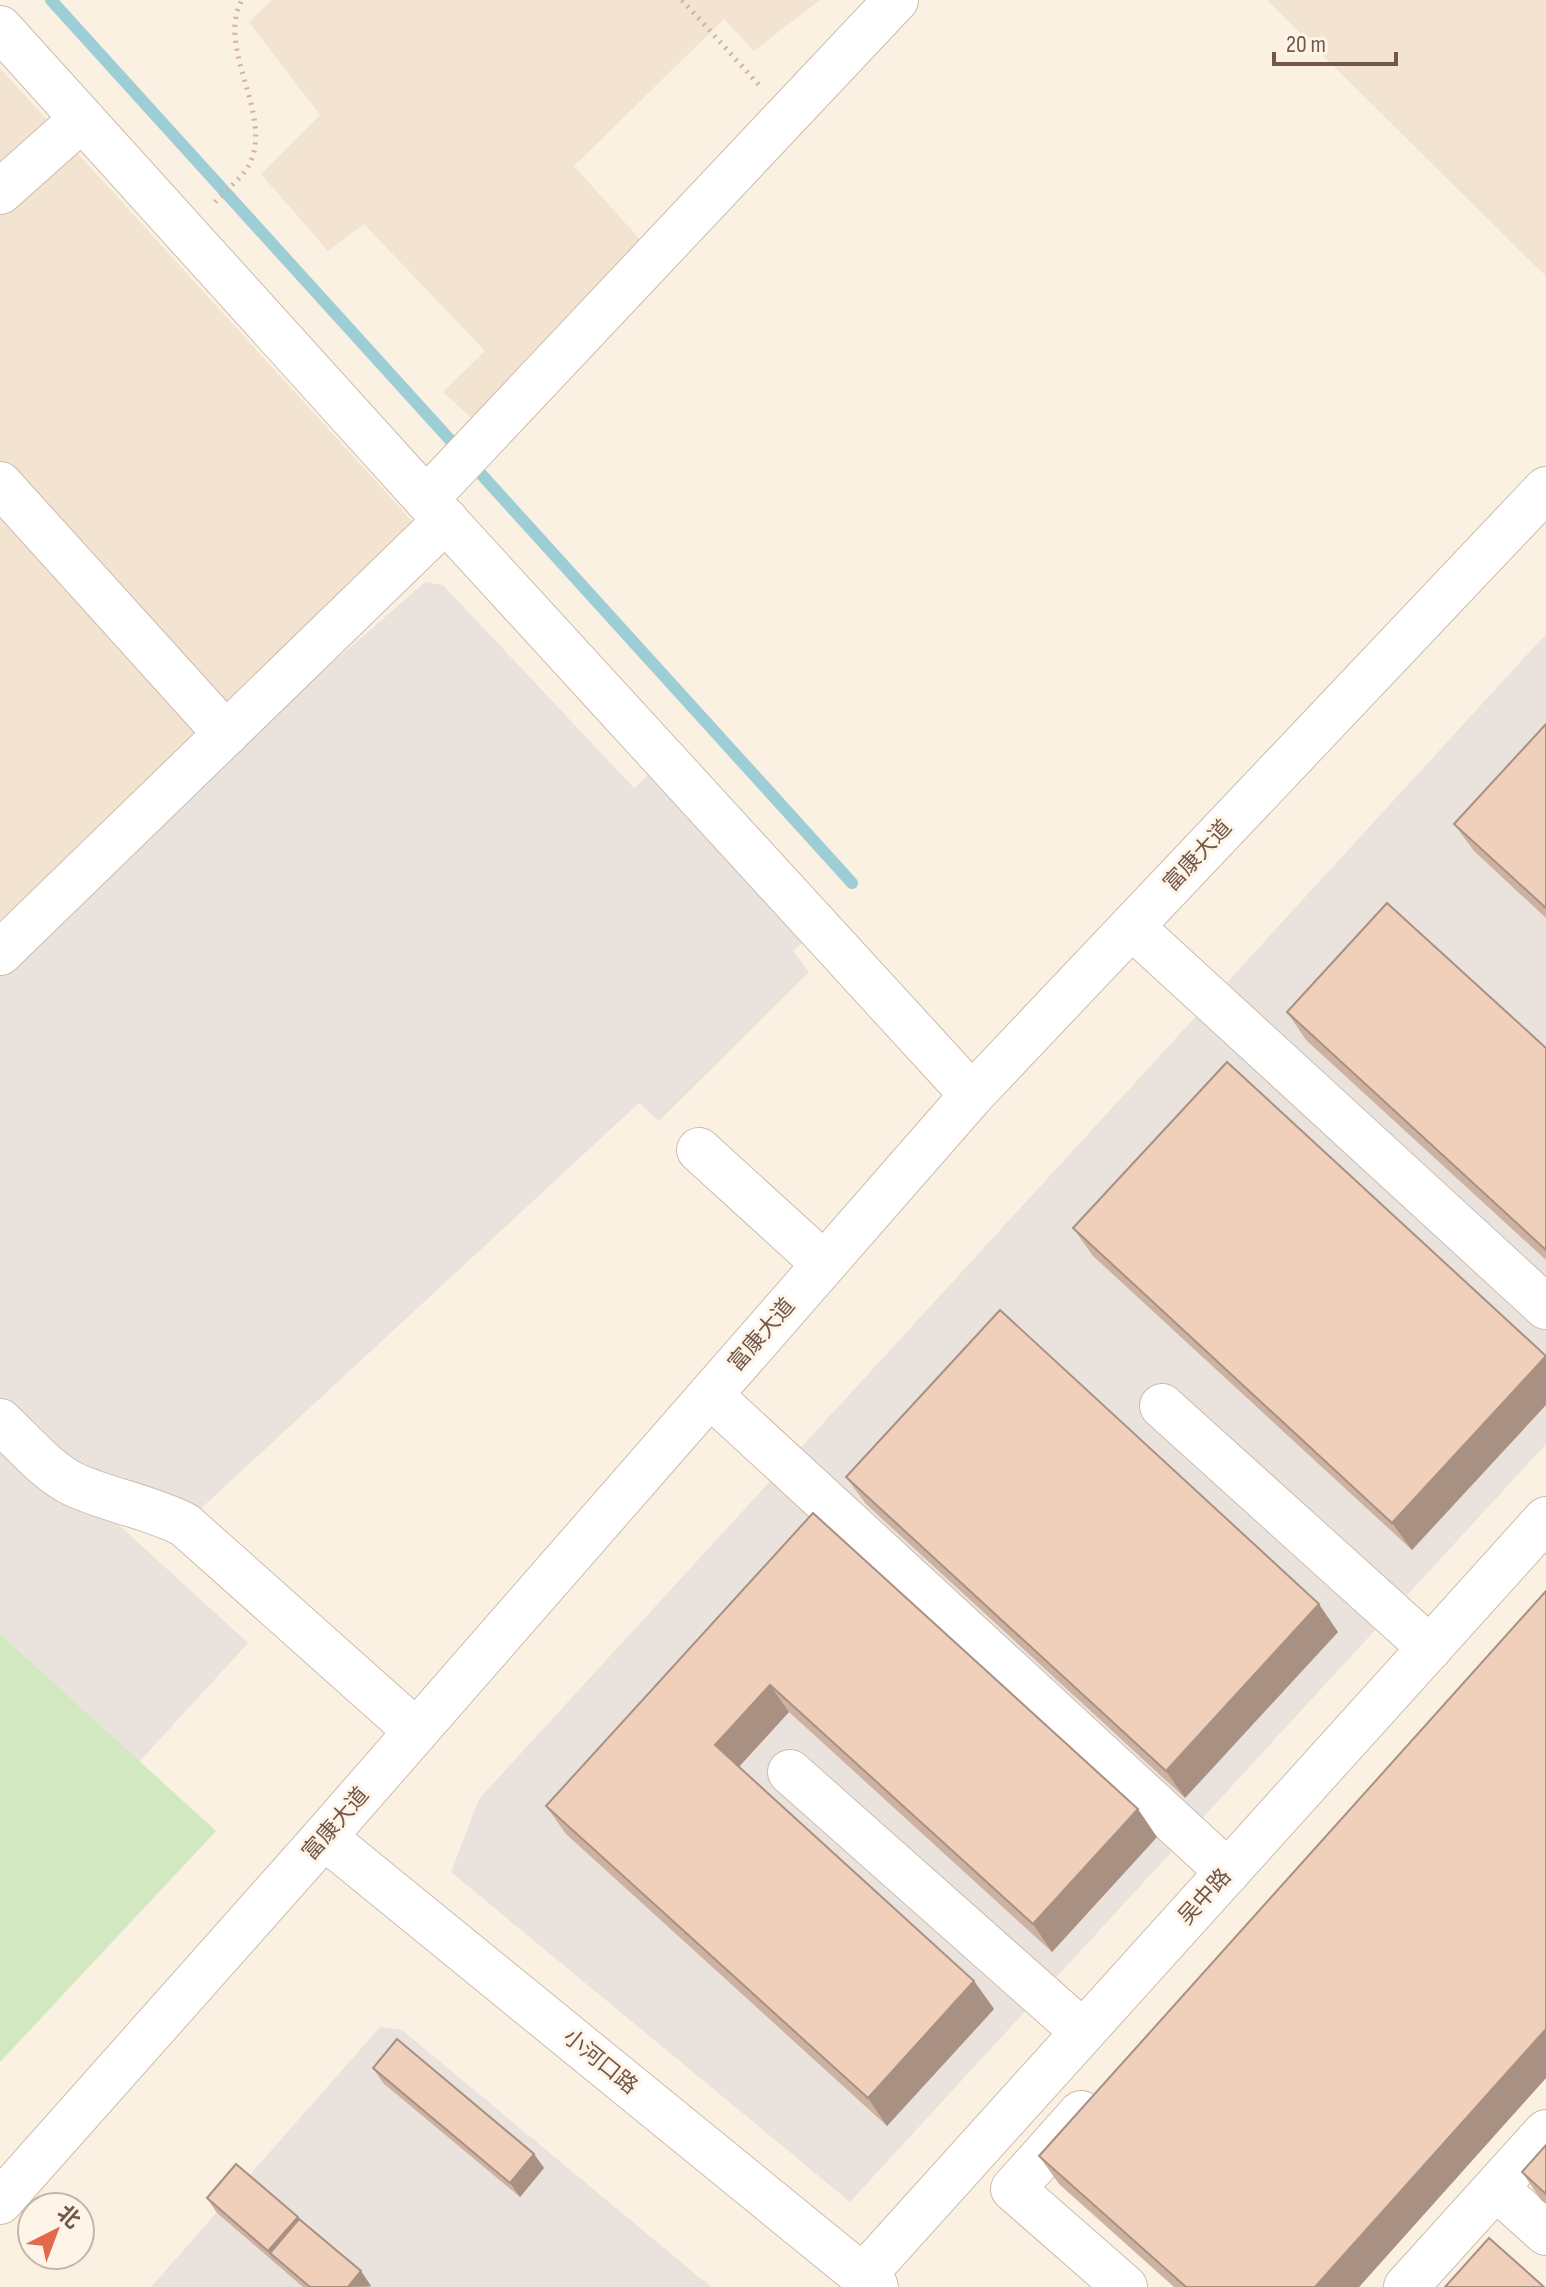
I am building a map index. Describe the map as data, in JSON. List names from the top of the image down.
{
  "streets": {
    "street": ["富康大道", "吴中路", "小河口路"]
  },
  "crossings": [
    ["富康大道", "小河口路"],
    ["吴中路", "小河口路"]
  ],
  "scale_bar": "20 m",
  "north": "top right"
}
